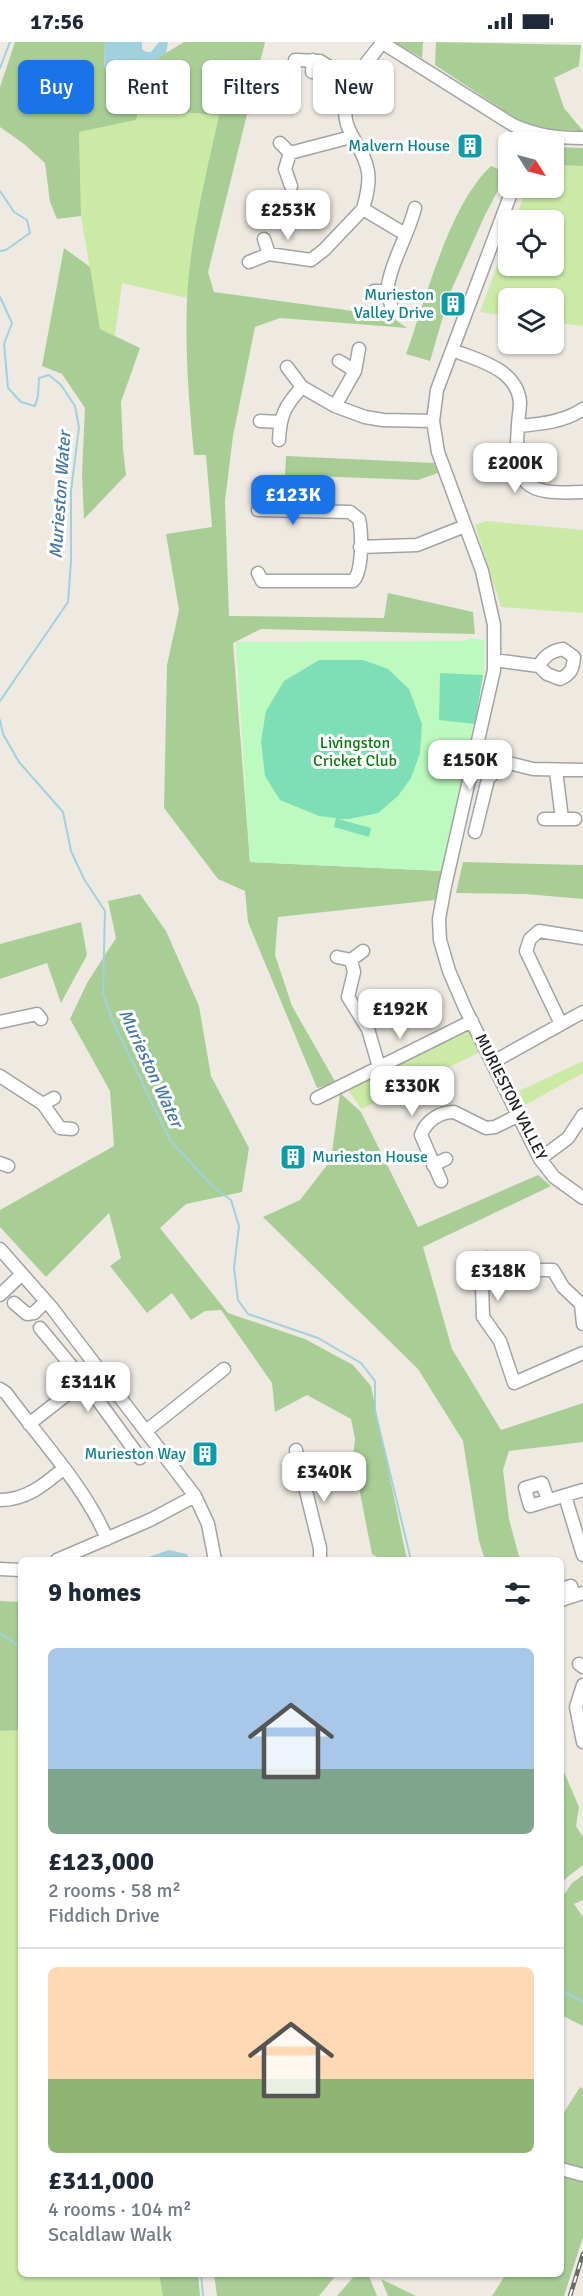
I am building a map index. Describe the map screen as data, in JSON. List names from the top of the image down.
{
  "streets": {
    "street": ["MURIESTON VALLEY"]
  },
  "water": ["Murieston Water"],
  "parks": ["Livingston Cricket Club"],
  "places": {
    "building": [
      "Malvern House",
      "Murieston Valley Drive",
      "Murieston House",
      "Murieston Way"
    ]
  },
  "north": "bottom right",
  "page": {
    "status": "17:56",
    "chip": [
      "Buy",
      "Rent",
      "Filters",
      "New"
    ],
    "price": [
      "£253K",
      "£200K",
      "£123K",
      "£150K",
      "£192K",
      "£330K",
      "£318K",
      "£311K",
      "£340K"
    ],
    "heading": "9 homes",
    "list": [
      {
        "name": "£123,000",
        "note": "2 rooms · 58 m² · Fiddich Drive"
      },
      {
        "name": "£311,000",
        "note": "4 rooms · 104 m² · Scaldlaw Walk"
      }
    ]
  }
}
